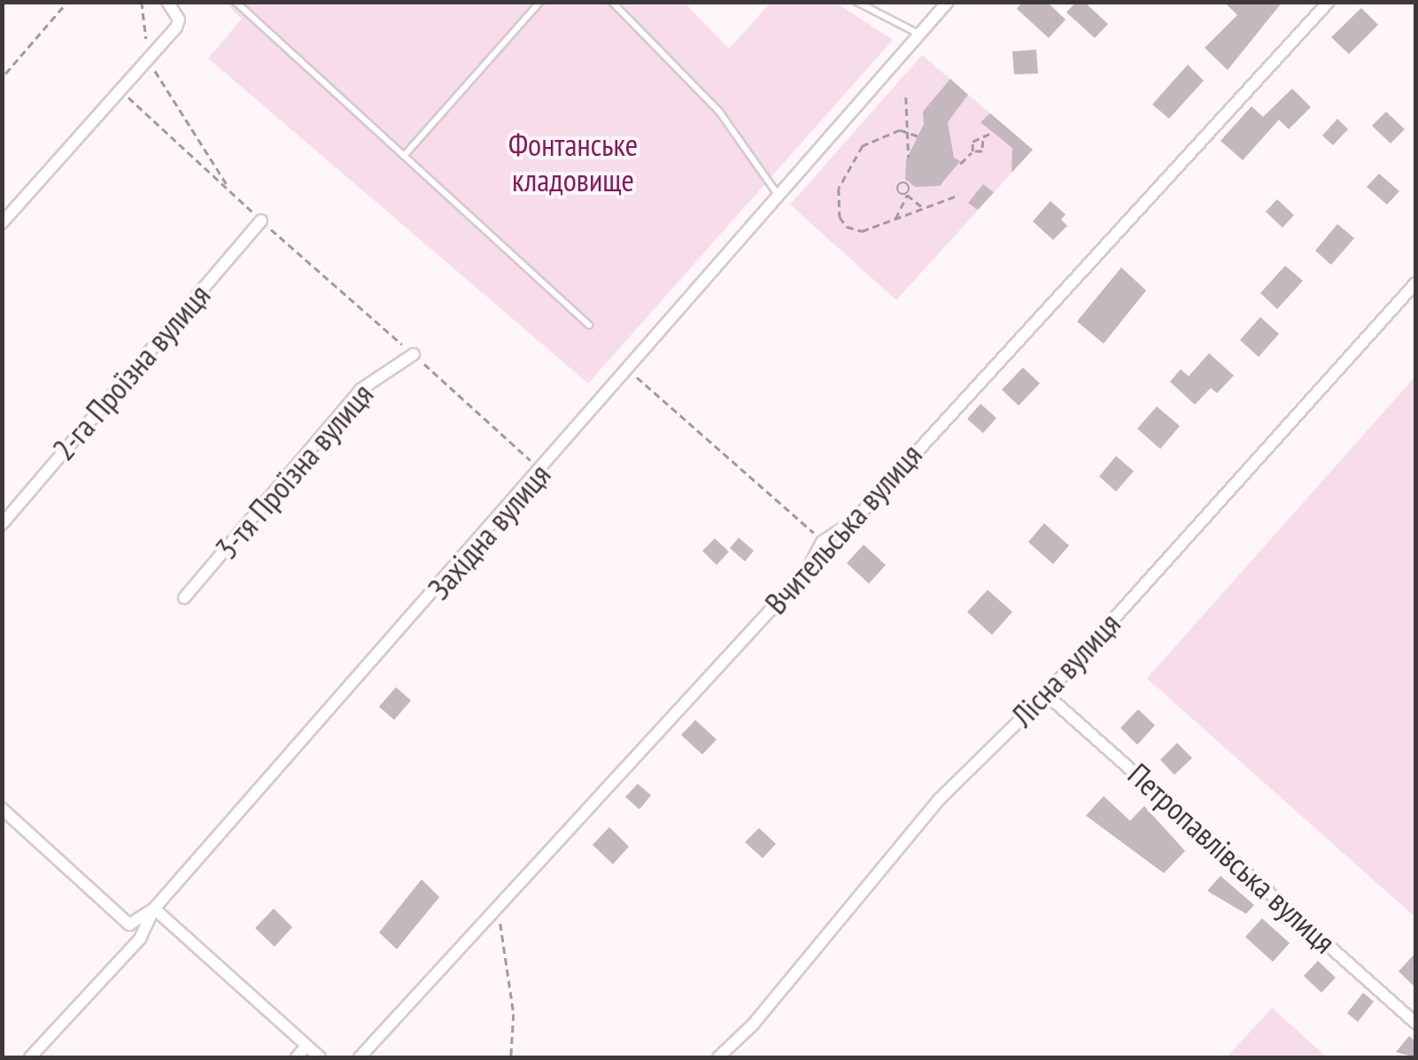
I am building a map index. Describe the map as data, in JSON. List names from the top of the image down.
{
  "streets": {
    "street": [
      "2-га Проїзна вулиця",
      "3-тя Проїзна вулиця",
      "Вчительська вулиця",
      "Західна вулиця",
      "Лісна вулиця",
      "Петропавлівська вулиця"
    ]
  },
  "crossings": [
    ["Лісна вулиця", "Петропавлівська вулиця"]
  ],
  "parks": ["Фонтанське кладовище"]
}
